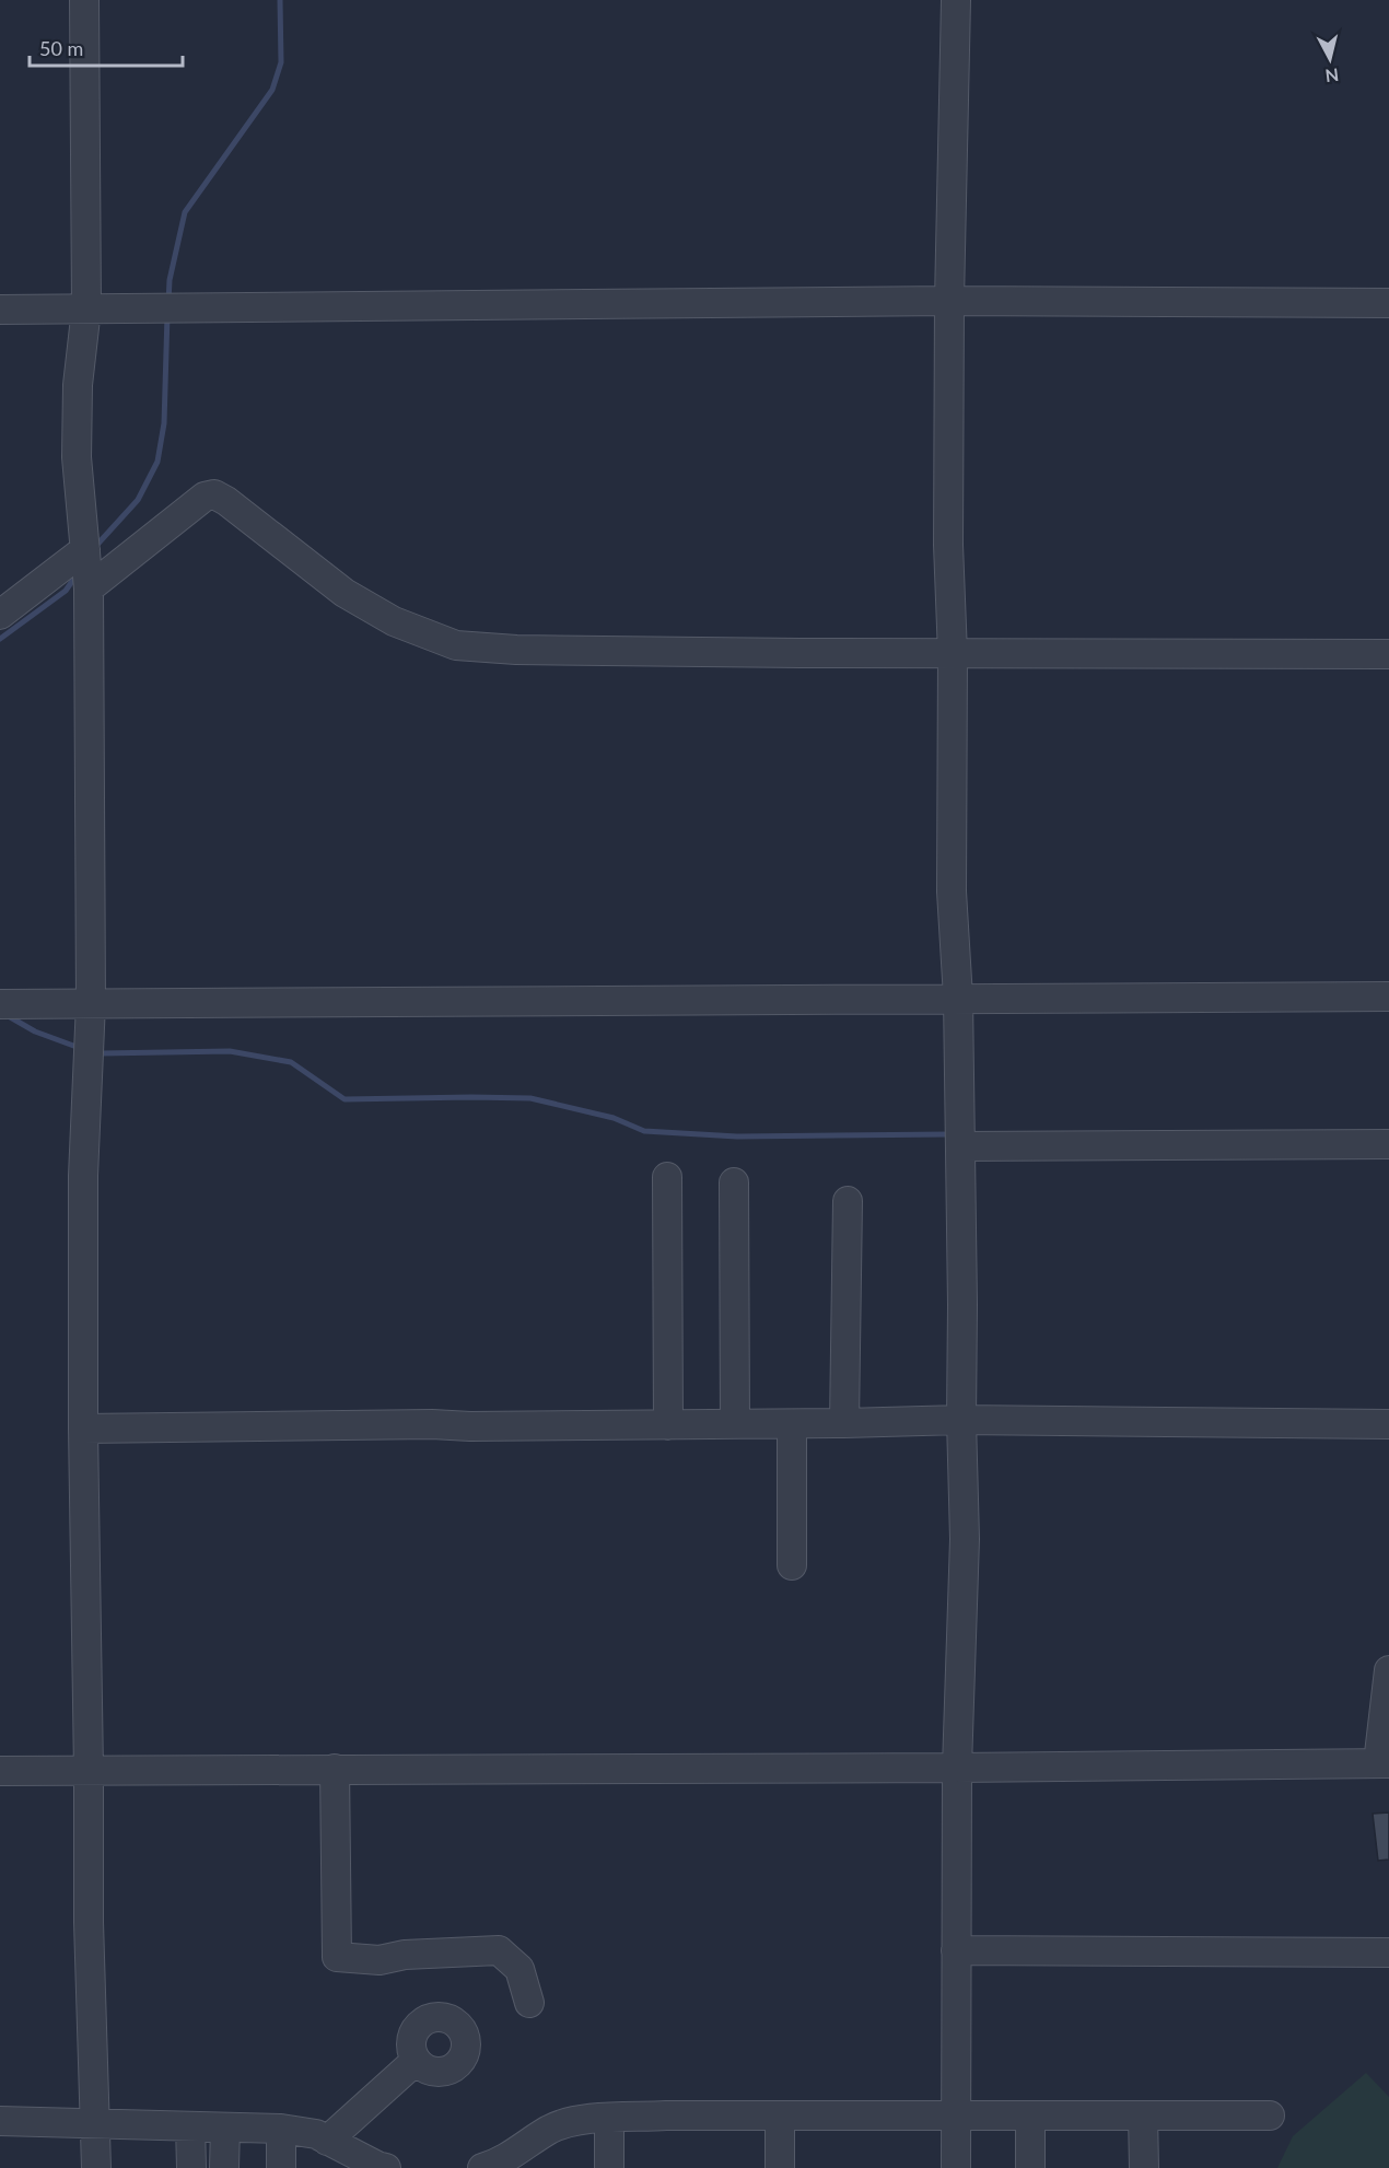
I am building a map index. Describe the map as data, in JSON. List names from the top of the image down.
{
  "scale_bar": "50 m",
  "north": "bottom"
}
